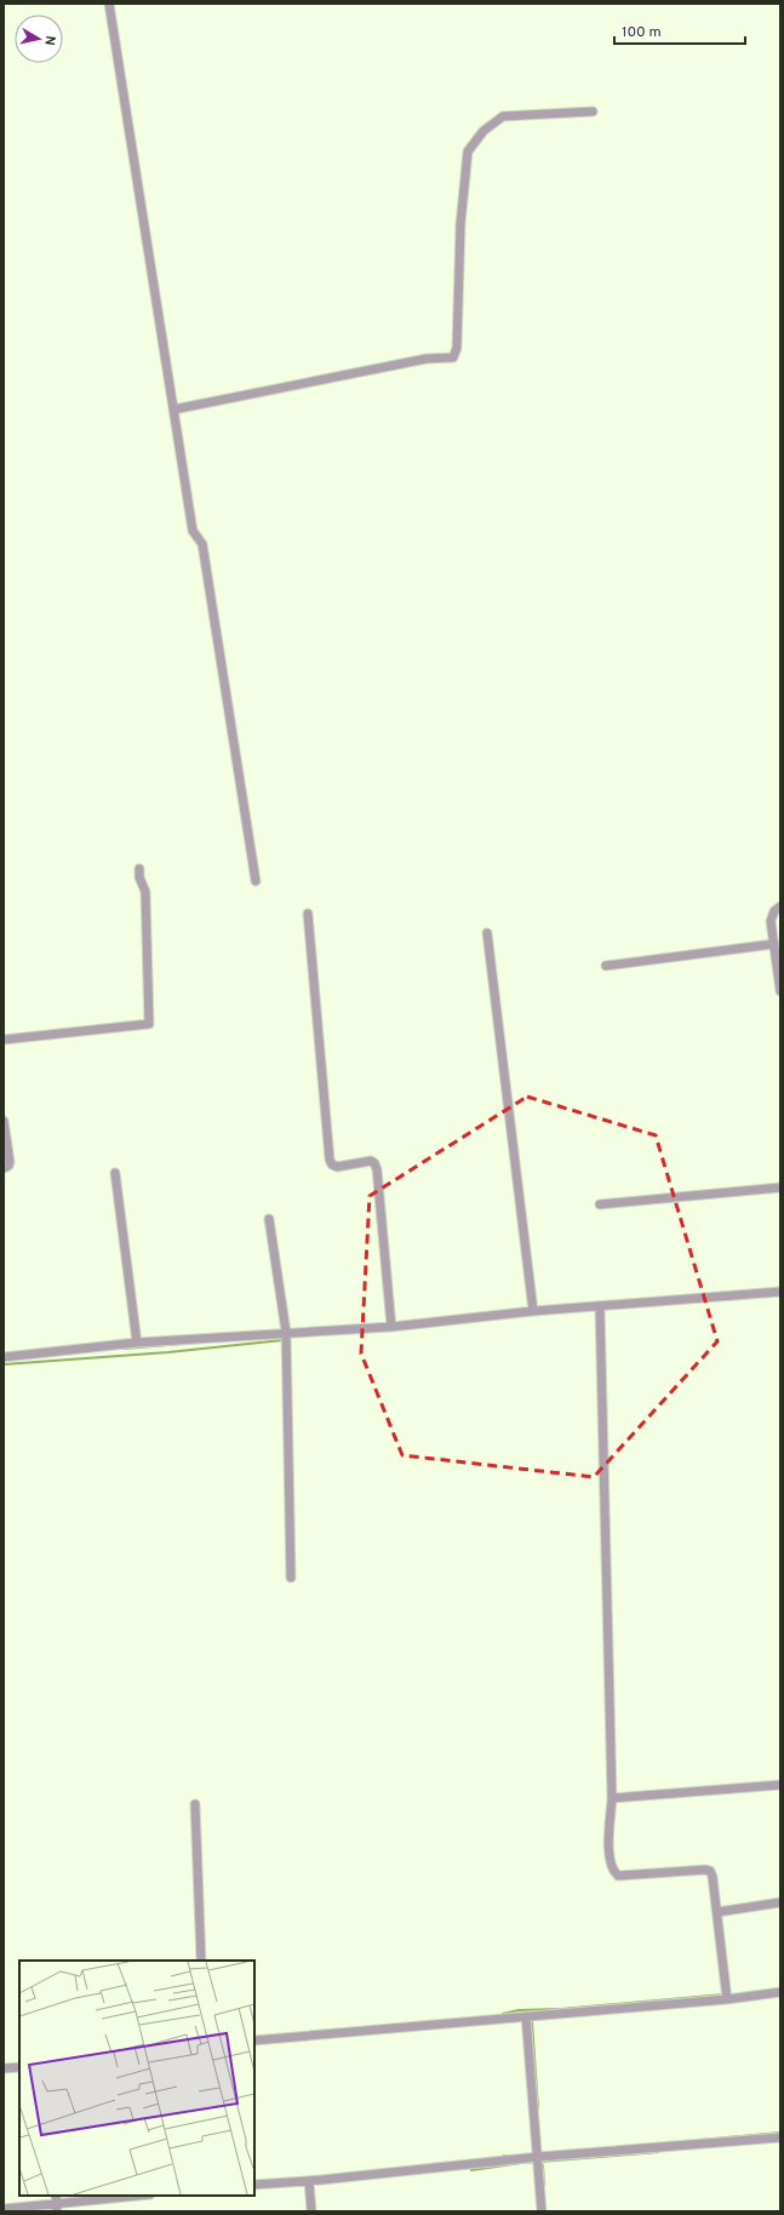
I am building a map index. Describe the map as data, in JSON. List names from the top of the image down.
{
  "scale_bar": "100 m",
  "north": "right"
}
